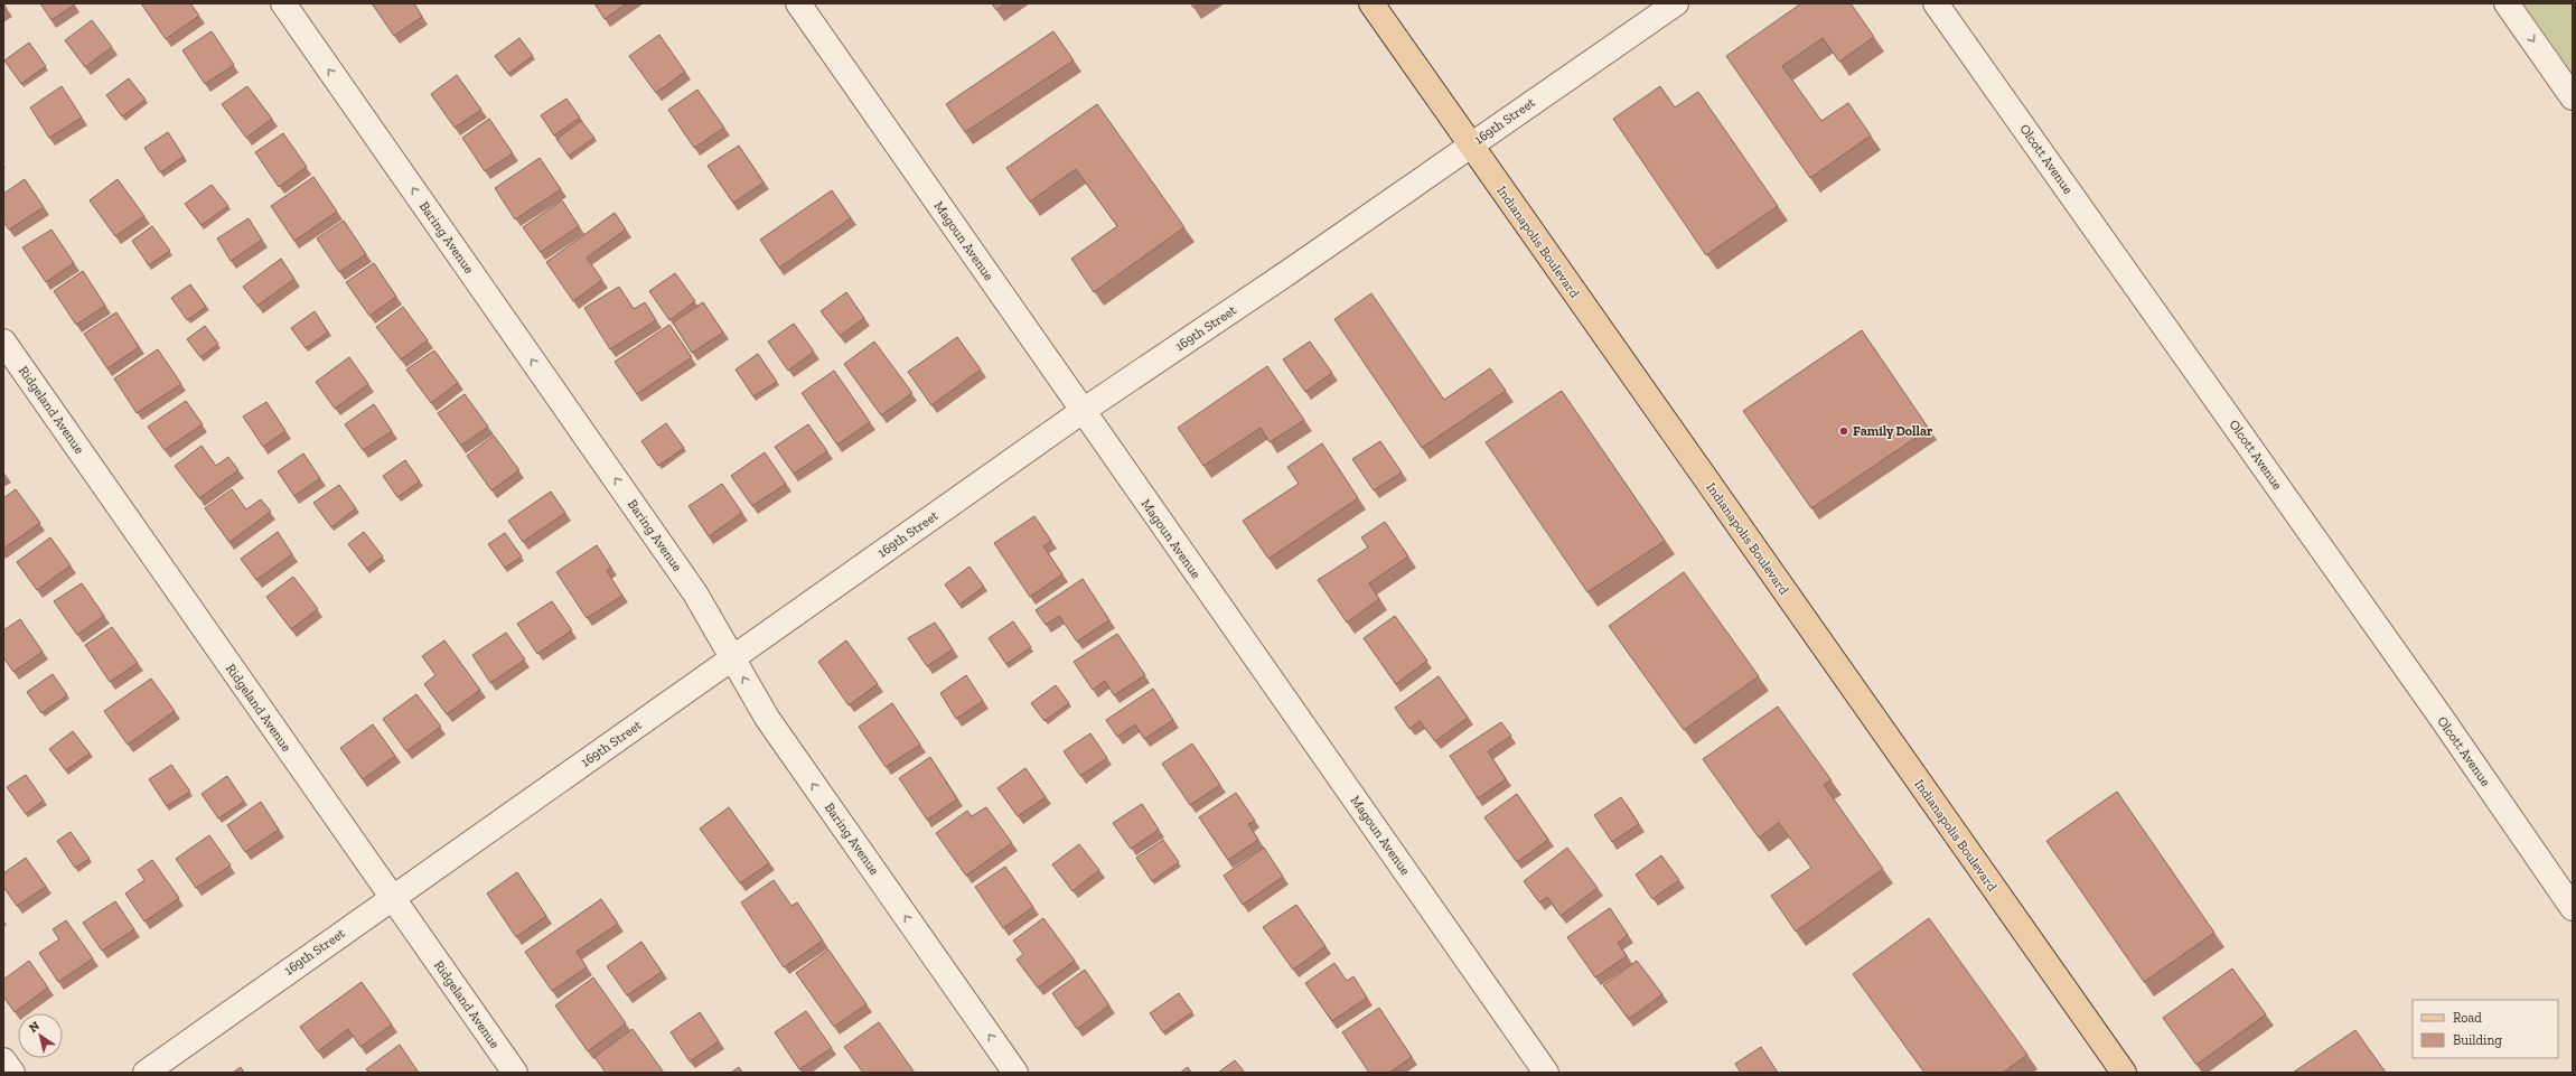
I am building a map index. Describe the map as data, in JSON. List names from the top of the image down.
{
  "streets": {
    "main road": ["Indianapolis Boulevard"],
    "street": [
      "169th Street",
      "Olcott Avenue",
      "Baring Avenue",
      "Magoun Avenue",
      "Ridgeland Avenue"
    ]
  },
  "crossings": [
    ["169th Street", "Baring Avenue"],
    ["169th Street", "Magoun Avenue"],
    ["169th Street", "Indianapolis Boulevard"],
    ["169th Street", "Ridgeland Avenue"]
  ],
  "one_way": ["Baring Avenue"],
  "places": ["Family Dollar"],
  "legend": ["Road", "Building"],
  "north": "top left"
}
